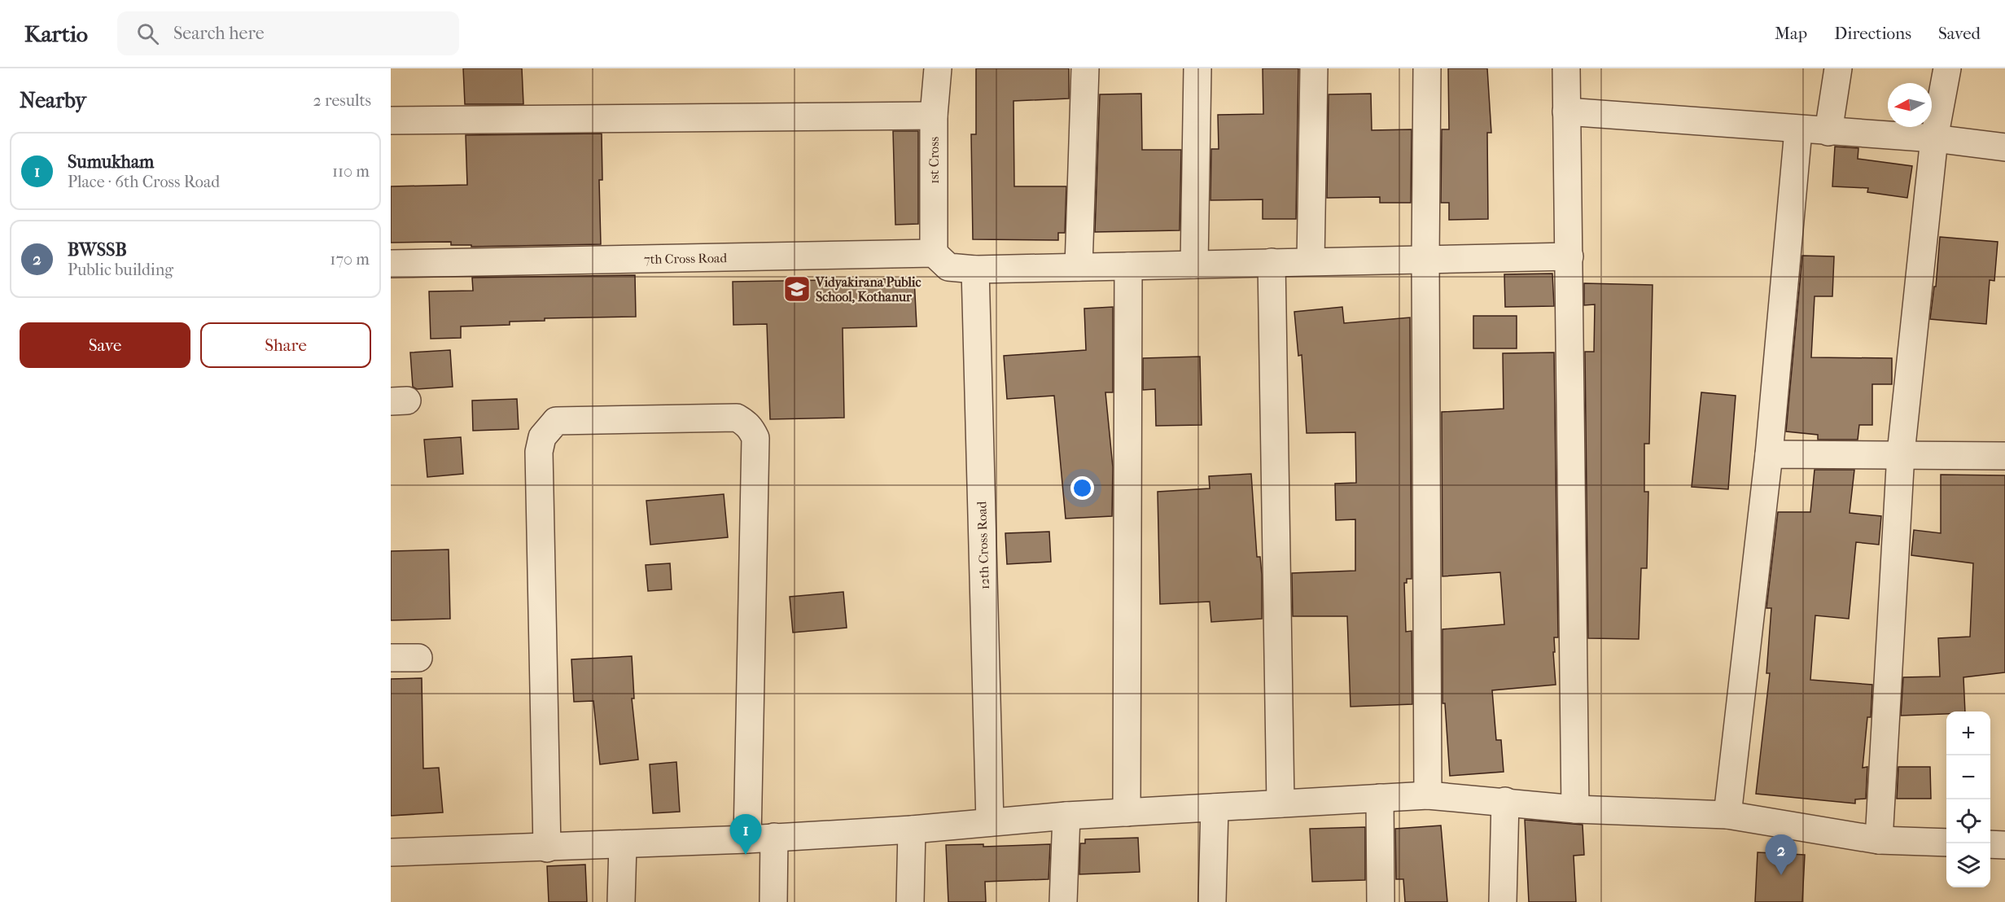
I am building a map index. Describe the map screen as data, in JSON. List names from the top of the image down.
{
  "streets": {
    "street": ["1st Cross", "7th Cross Road", "12th Cross Road"]
  },
  "crossings": [
    ["1st Cross", "7th Cross Road"]
  ],
  "places": {
    "school or university": ["Vidyakirana Public School, Kothanur"]
  },
  "north": "left",
  "page": {
    "header": "Kartio",
    "search": "Search here",
    "nav": ["Map", "Directions", "Saved"],
    "heading": ["Nearby", "2 results"],
    "list": [
      {
        "mark": "1",
        "name": "Sumukham",
        "note": "Place · 6th Cross Road",
        "value": "110 m"
      },
      {
        "mark": "2",
        "name": "BWSSB",
        "note": "Public building",
        "value": "170 m"
      }
    ],
    "buttons": ["Save", "Share"],
    "map_buttons": ["+", "−"],
    "pins": ["1", "2"]
  }
}
